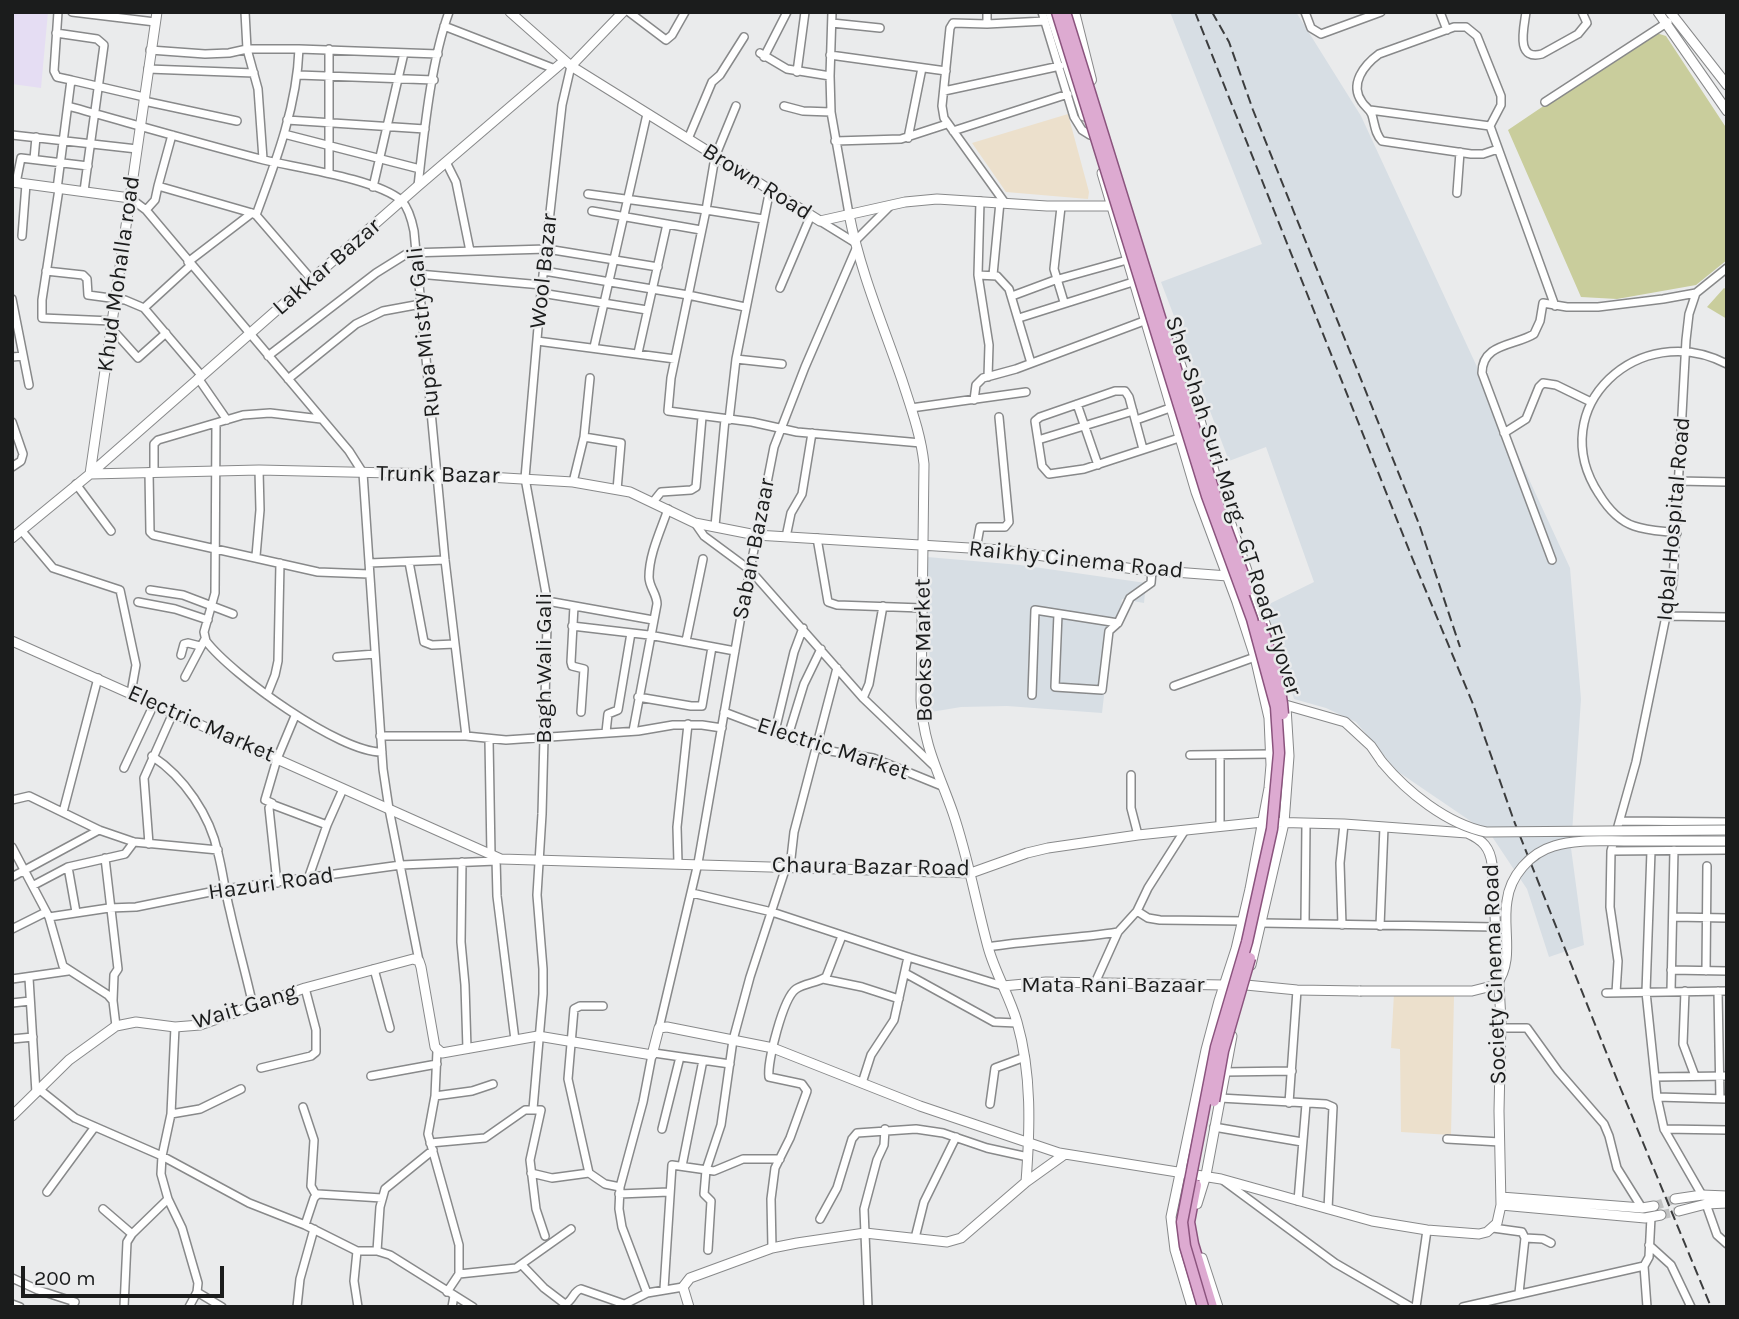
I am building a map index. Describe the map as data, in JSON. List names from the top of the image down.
{
  "streets": {
    "main road": ["Sher Shah Suri Marg - GT Road Flyover"],
    "street": [
      "Brown Road",
      "Lakkar Bazar",
      "Wool Bazar",
      "Khud Mohalla road",
      "Rupa Mistry Gali",
      "Trunk Bazar",
      "Iqbal Hospital Road",
      "Saban Bazaar",
      "Raikhy Cinema Road",
      "Books Market",
      "Bagh Wali Gali",
      "Electric Market",
      "Chaura Bazar Road",
      "Hazuri Road",
      "Society Cinema Road",
      "Mata Rani Bazaar",
      "Wait Gang"
    ]
  },
  "crossings": [
    ["Brown Road", "Lakkar Bazar"],
    ["Brown Road", "Wool Bazar"],
    ["Brown Road", "Books Market"],
    ["Lakkar Bazar", "Wool Bazar"],
    ["Lakkar Bazar", "Khud Mohalla road"],
    ["Lakkar Bazar", "Rupa Mistry Gali"],
    ["Lakkar Bazar", "Trunk Bazar"],
    ["Wool Bazar", "Trunk Bazar"],
    ["Wool Bazar", "Bagh Wali Gali"],
    ["Khud Mohalla road", "Trunk Bazar"],
    ["Rupa Mistry Gali", "Trunk Bazar"],
    ["Trunk Bazar", "Saban Bazaar"],
    ["Trunk Bazar", "Raikhy Cinema Road"],
    ["Trunk Bazar", "Bagh Wali Gali"],
    ["Saban Bazaar", "Books Market"],
    ["Saban Bazaar", "Electric Market"],
    ["Saban Bazaar", "Chaura Bazar Road"],
    ["Raikhy Cinema Road", "Books Market"],
    ["Books Market", "Electric Market"],
    ["Books Market", "Chaura Bazar Road"],
    ["Books Market", "Mata Rani Bazaar"],
    ["Bagh Wali Gali", "Chaura Bazar Road"],
    ["Electric Market", "Chaura Bazar Road"],
    ["Electric Market", "Hazuri Road"],
    ["Chaura Bazar Road", "Society Cinema Road"]
  ],
  "scale_bar": "200 m"
}
